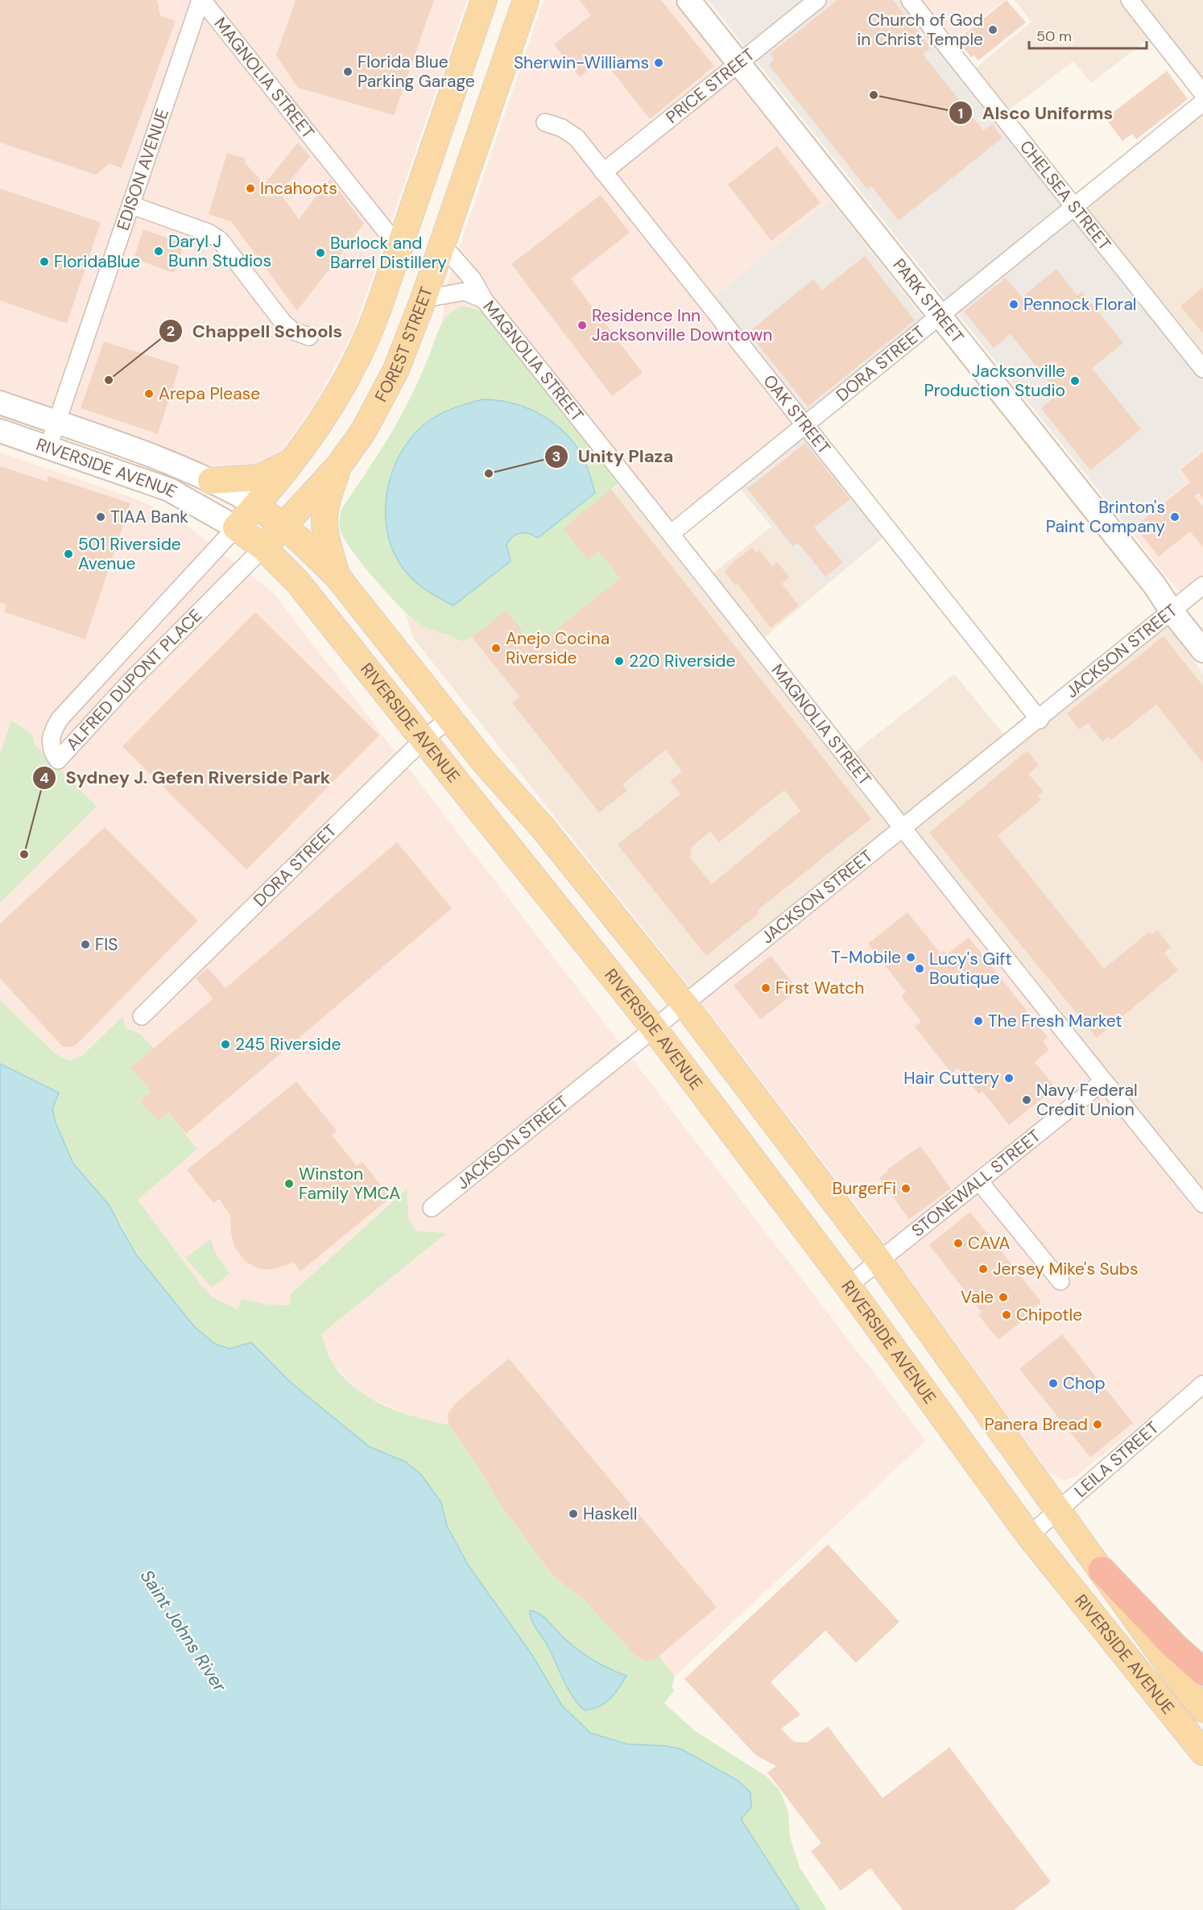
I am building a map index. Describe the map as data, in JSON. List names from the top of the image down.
{
  "streets": {
    "main road": ["FOREST STREET", "RIVERSIDE AVENUE"],
    "street": [
      "MAGNOLIA STREET",
      "PRICE STREET",
      "EDISON AVENUE",
      "CHELSEA STREET",
      "PARK STREET",
      "DORA STREET",
      "OAK STREET",
      "JACKSON STREET",
      "ALFRED DUPONT PLACE",
      "STONEWALL STREET",
      "LEILA STREET"
    ]
  },
  "crossings": [
    ["MAGNOLIA STREET", "EDISON AVENUE"],
    ["MAGNOLIA STREET", "FOREST STREET"],
    ["MAGNOLIA STREET", "DORA STREET"],
    ["MAGNOLIA STREET", "JACKSON STREET"],
    ["MAGNOLIA STREET", "STONEWALL STREET"],
    ["PRICE STREET", "PARK STREET"],
    ["PRICE STREET", "OAK STREET"],
    ["EDISON AVENUE", "RIVERSIDE AVENUE"],
    ["CHELSEA STREET", "DORA STREET"],
    ["PARK STREET", "DORA STREET"],
    ["PARK STREET", "JACKSON STREET"],
    ["FOREST STREET", "RIVERSIDE AVENUE"],
    ["FOREST STREET", "ALFRED DUPONT PLACE"],
    ["DORA STREET", "OAK STREET"],
    ["DORA STREET", "RIVERSIDE AVENUE"],
    ["OAK STREET", "JACKSON STREET"],
    ["RIVERSIDE AVENUE", "JACKSON STREET"],
    ["RIVERSIDE AVENUE", "ALFRED DUPONT PLACE"],
    ["RIVERSIDE AVENUE", "STONEWALL STREET"],
    ["RIVERSIDE AVENUE", "LEILA STREET"]
  ],
  "water": ["Saint Johns River"],
  "places": [
    "Church of God in Christ Temple",
    "Sherwin-Williams",
    "Florida Blue Parking Garage",
    "Alsco Uniforms",
    "Incahoots",
    "Daryl J Bunn Studios",
    "Burlock and Barrel Distillery",
    "FloridaBlue",
    "Pennock Floral",
    "Residence Inn Jacksonville Downtown",
    "Chappell Schools",
    "Jacksonville Production Studio",
    "Arepa Please",
    "Unity Plaza",
    "TIAA Bank",
    "Brinton's Paint Company",
    "501 Riverside Avenue",
    "Anejo Cocina Riverside",
    "220 Riverside",
    "Sydney J. Gefen Riverside Park",
    "FIS",
    "T-Mobile",
    "Lucy's Gift Boutique",
    "First Watch",
    "The Fresh Market",
    "245 Riverside",
    "Hair Cuttery",
    "Navy Federal Credit Union",
    "Winston Family YMCA",
    "BurgerFi",
    "CAVA",
    "Jersey Mike's Subs",
    "Vale",
    "Chipotle",
    "Chop",
    "Panera Bread",
    "Haskell"
  ],
  "scale_bar": "50 m"
}
